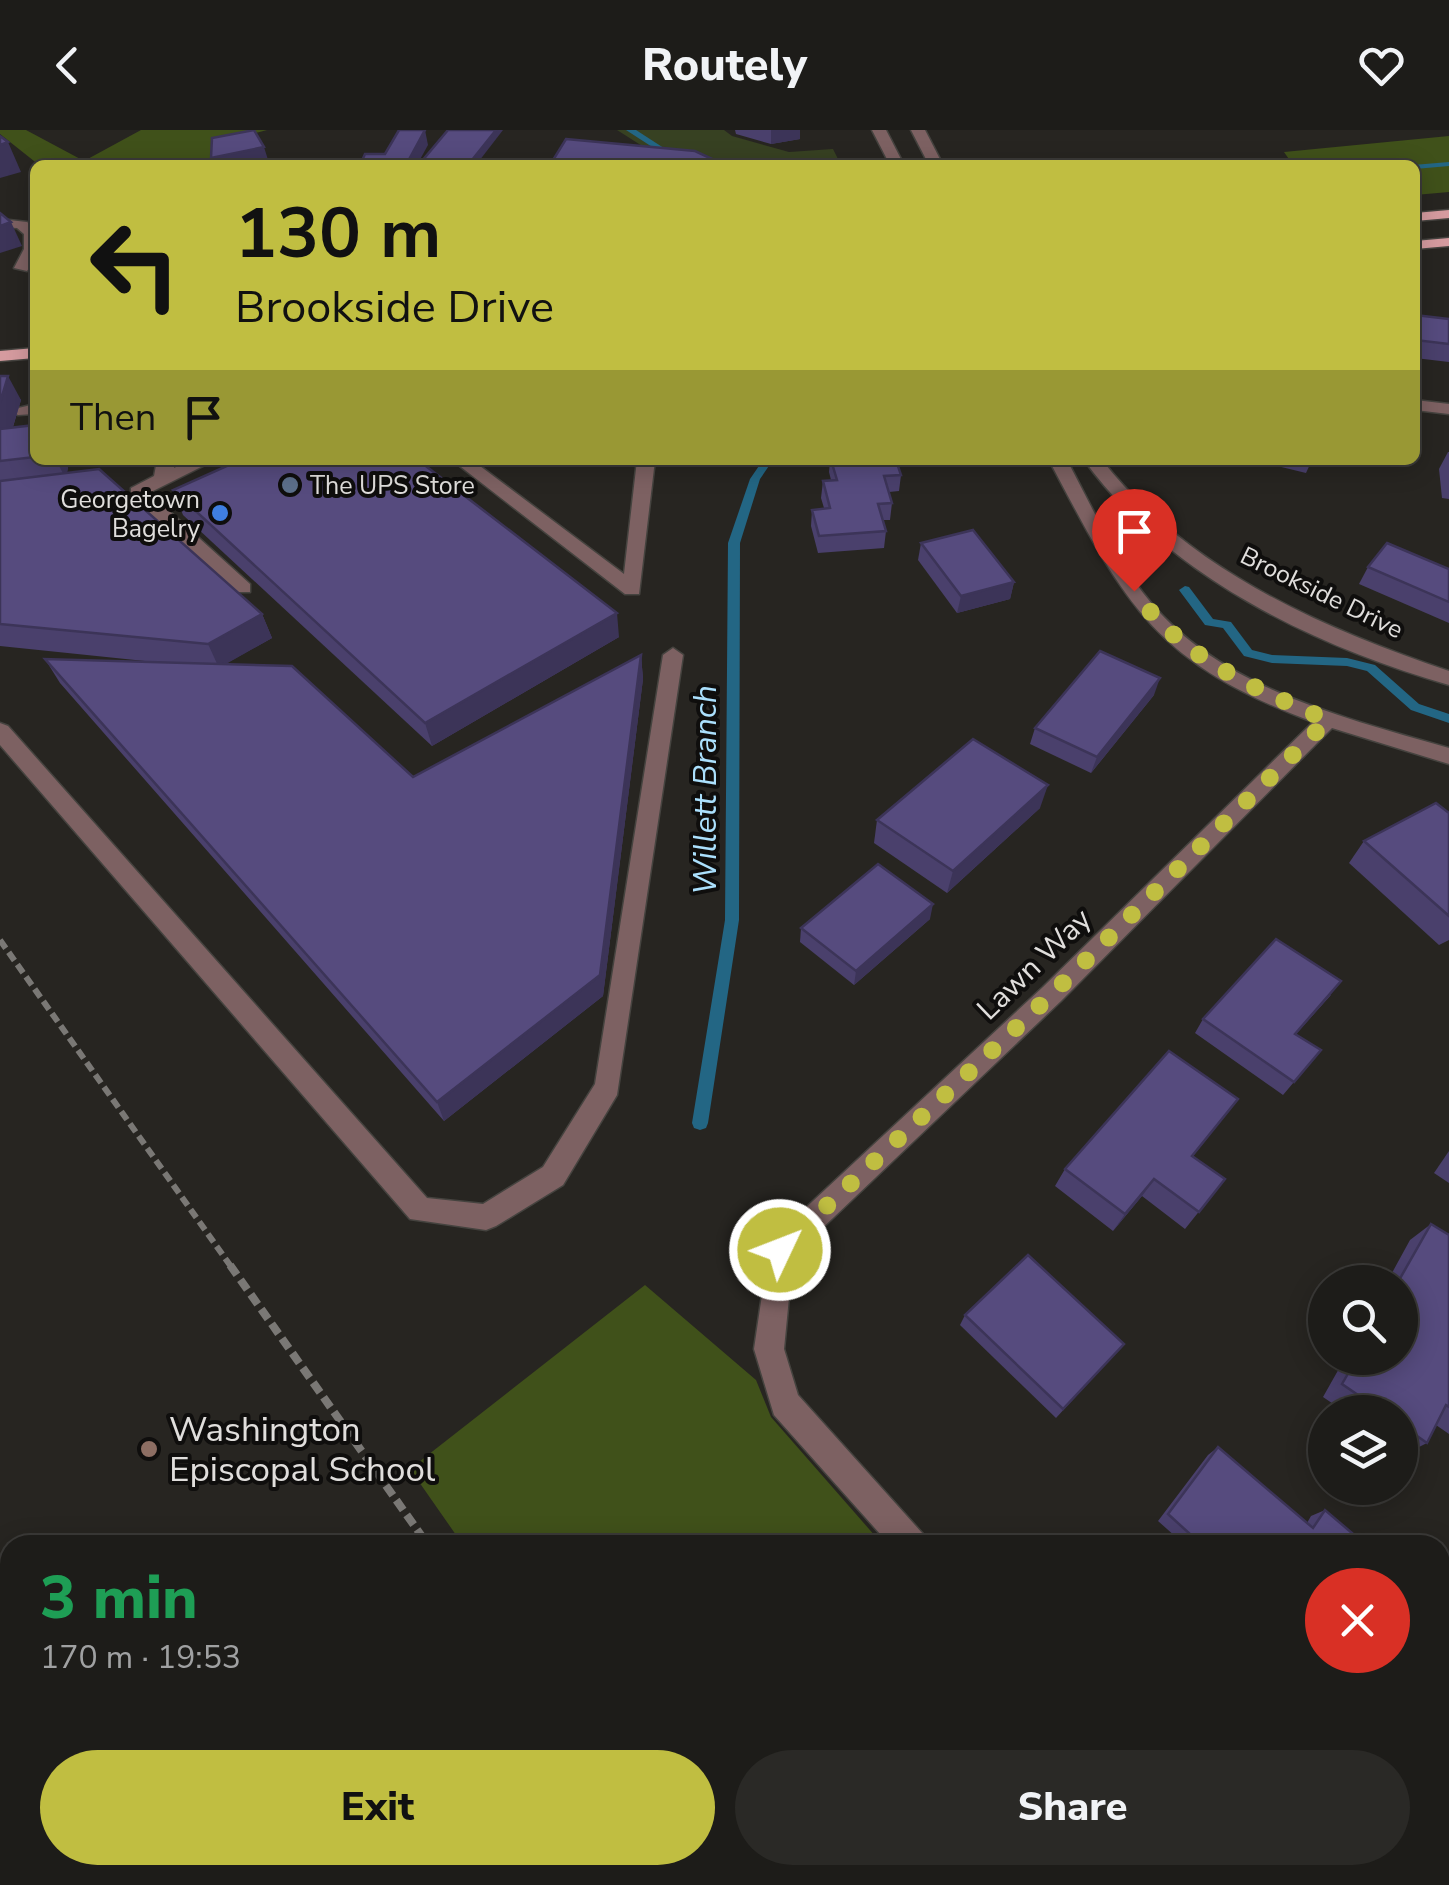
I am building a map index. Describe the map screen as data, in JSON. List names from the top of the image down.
{
  "streets": {
    "street": ["Brookside Drive", "Lawn Way"]
  },
  "water": ["Willett Branch"],
  "places": ["The UPS Store", "Georgetown Bagelry", "Washington Episcopal School"],
  "page": {
    "header": "Routely",
    "turn": ["130 m", "Brookside Drive"],
    "then": "Then",
    "heading": ["3 min", "170 m · 19:53"],
    "buttons": ["Exit", "Share"]
  }
}
